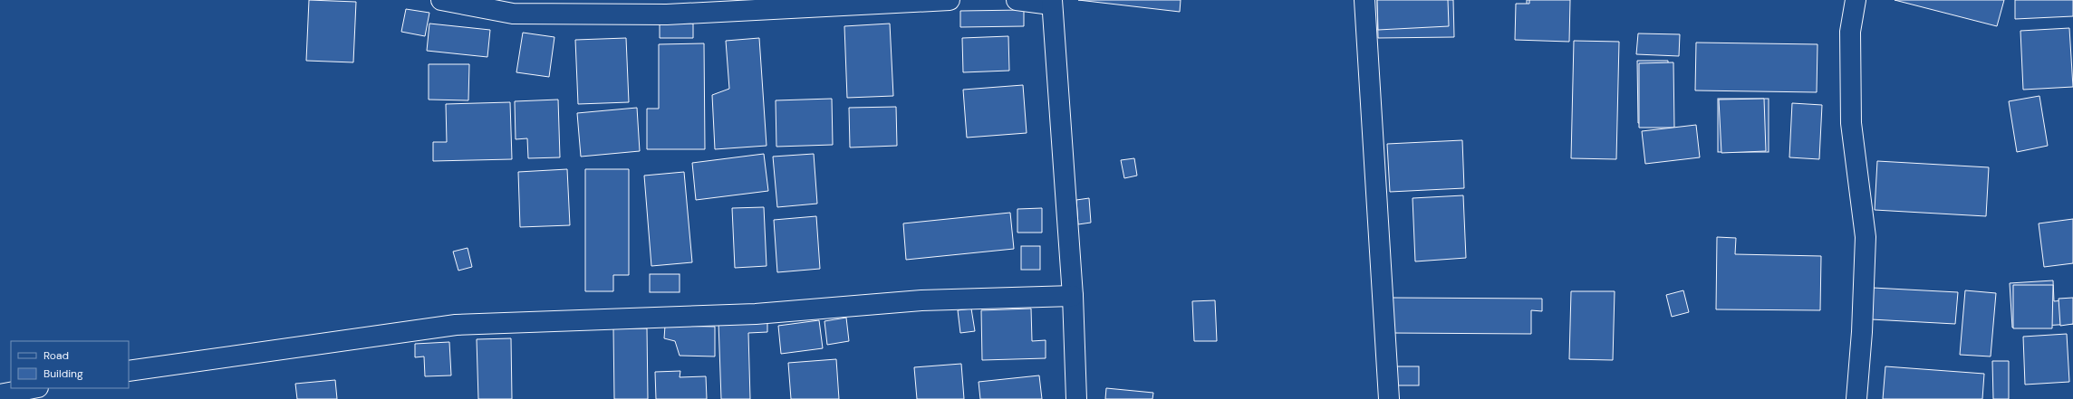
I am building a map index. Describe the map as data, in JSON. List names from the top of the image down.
{
  "legend": ["Road", "Building"]
}
